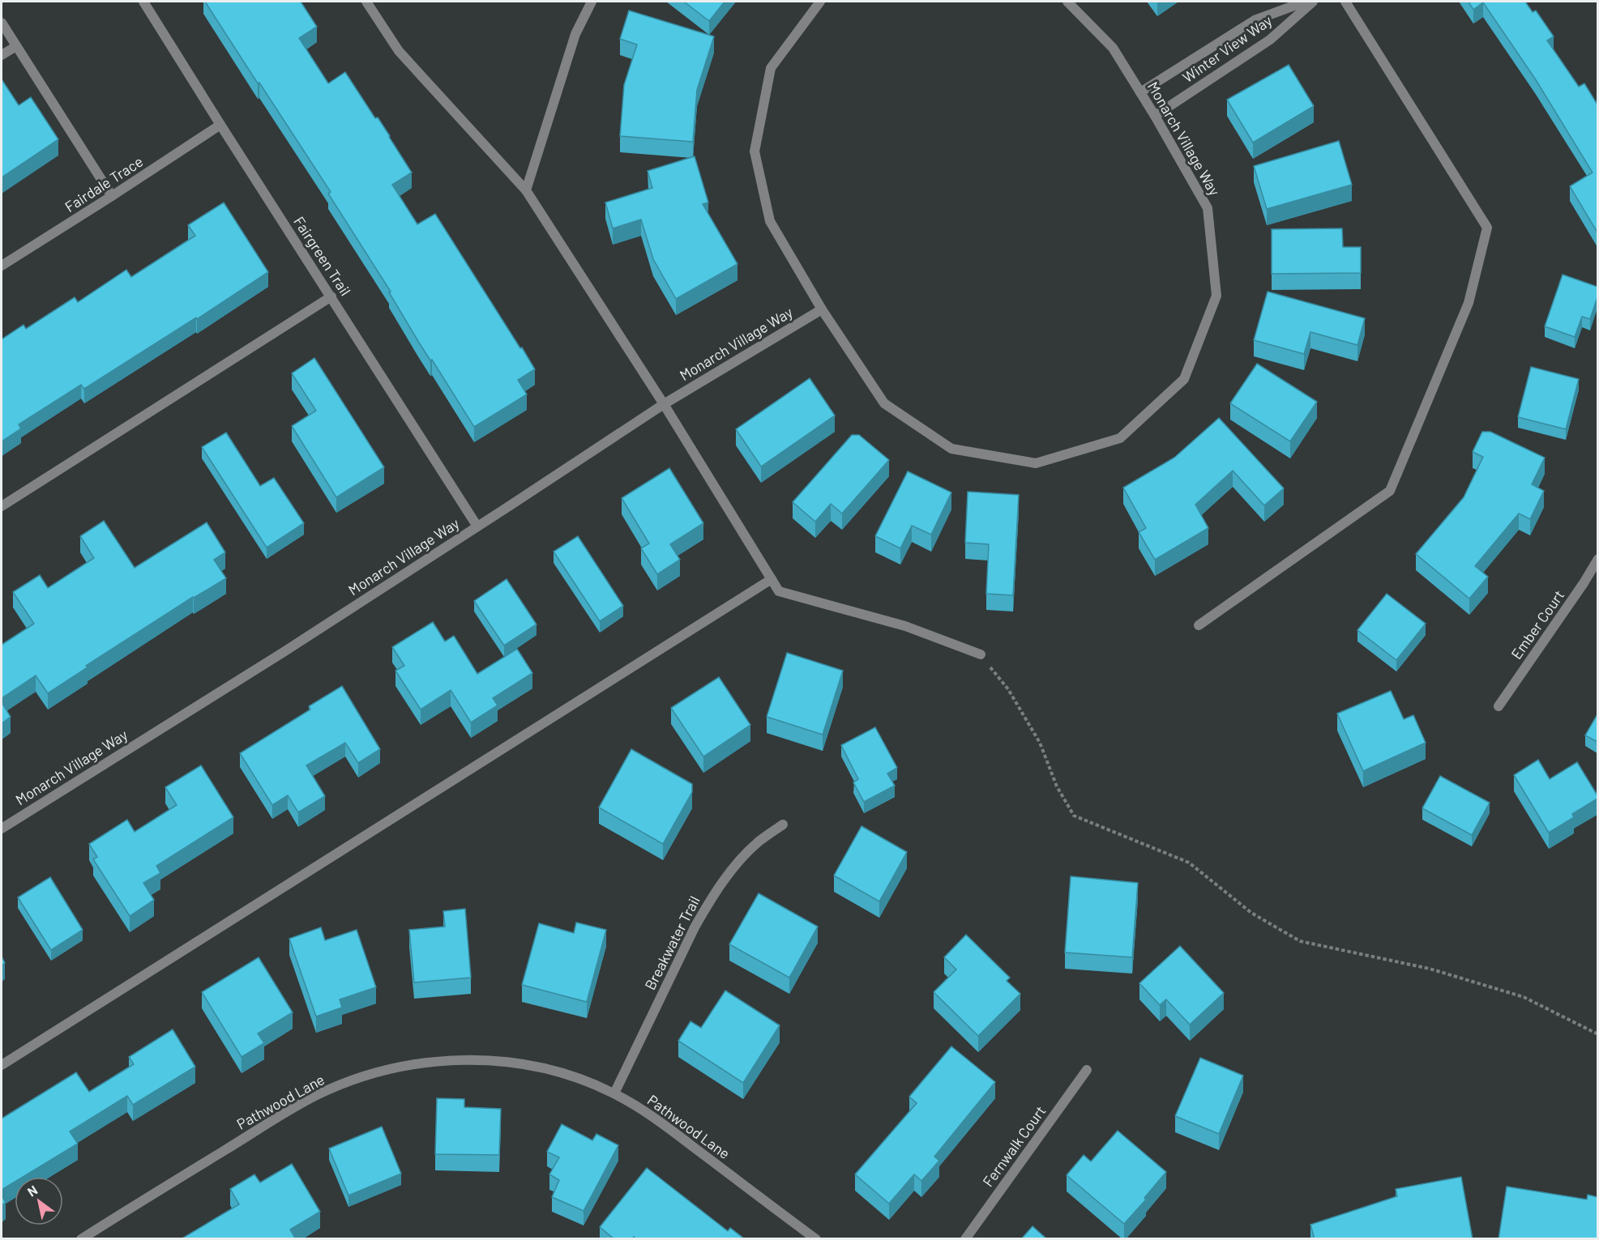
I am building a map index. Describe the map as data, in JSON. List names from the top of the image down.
{
  "streets": {
    "street": [
      "Winter View Way",
      "Monarch Village Way",
      "Fairdale Trace",
      "Fairgreen Trail",
      "Ember Court",
      "Breakwater Trail",
      "Pathwood Lane",
      "Fernwalk Court"
    ]
  },
  "crossings": [
    ["Winter View Way", "Monarch Village Way"],
    ["Monarch Village Way", "Fairgreen Trail"],
    ["Fairdale Trace", "Fairgreen Trail"],
    ["Breakwater Trail", "Pathwood Lane"]
  ],
  "north": "top left"
}
